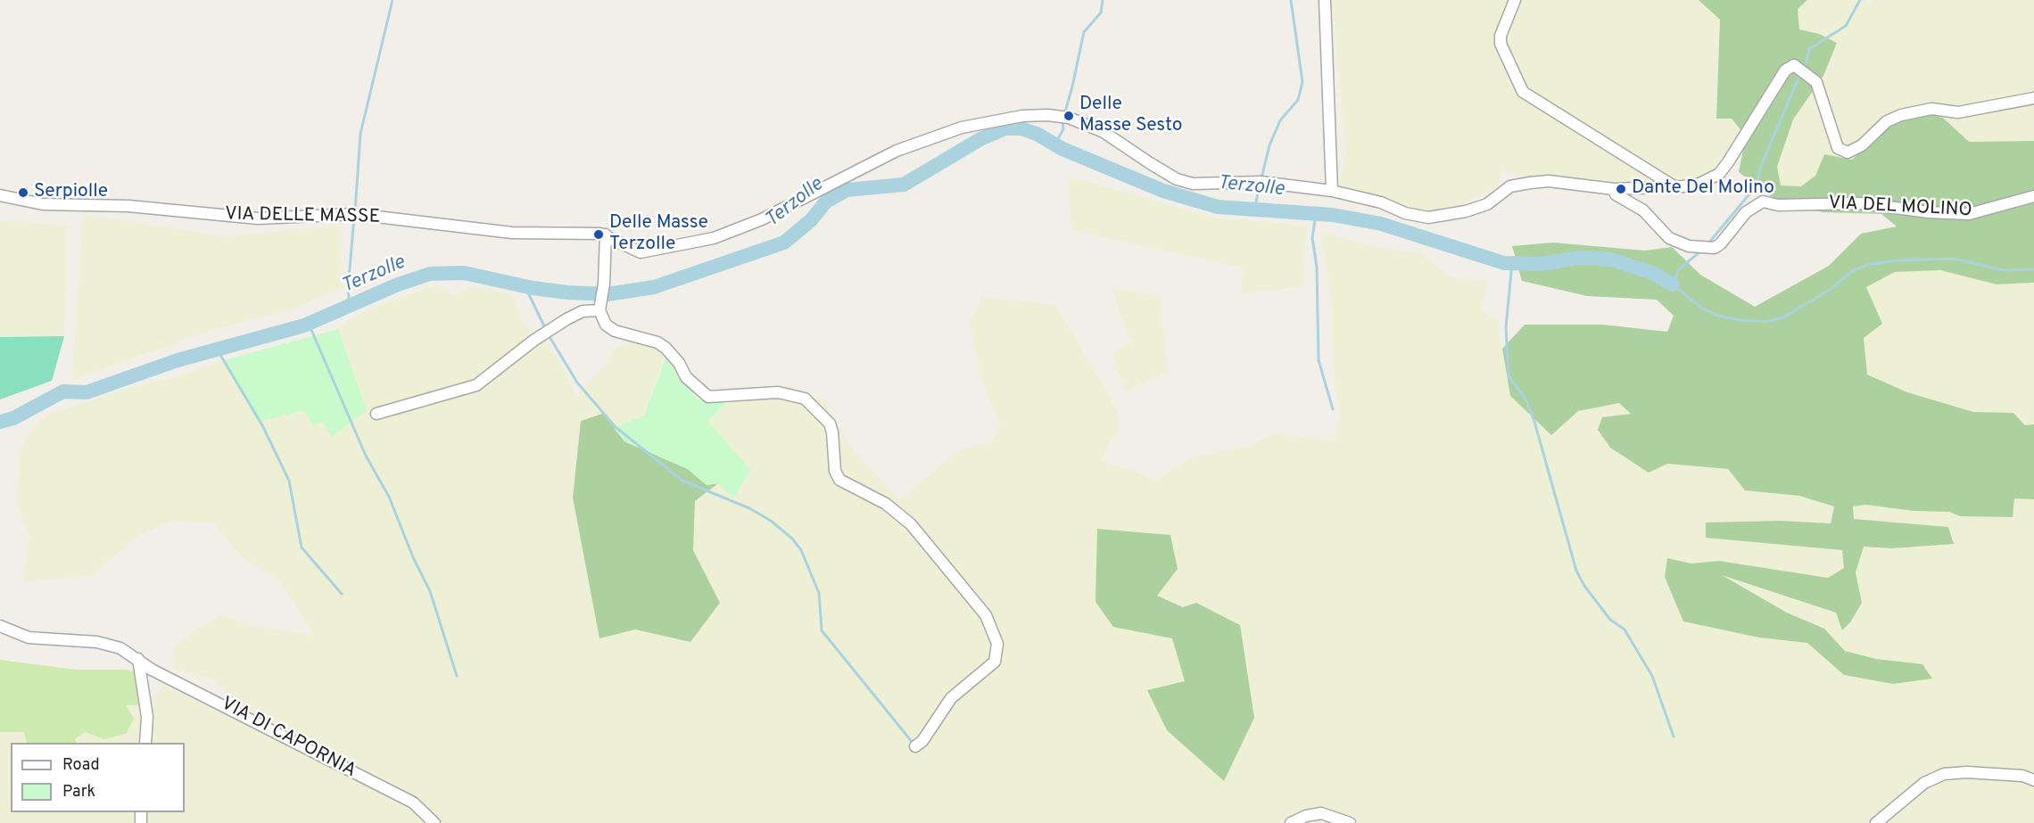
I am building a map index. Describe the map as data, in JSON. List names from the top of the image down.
{
  "streets": {
    "street": ["VIA DEL MOLINO", "VIA DELLE MASSE", "VIA DI CAPORNIA"]
  },
  "crossings": [
    ["VIA DEL MOLINO", "VIA DELLE MASSE"]
  ],
  "water": ["Terzolle"],
  "places": [
    "Delle Masse Sesto",
    "Dante Del Molino",
    "Serpiolle",
    "Delle Masse Terzolle"
  ],
  "legend": ["Road", "Park"]
}
